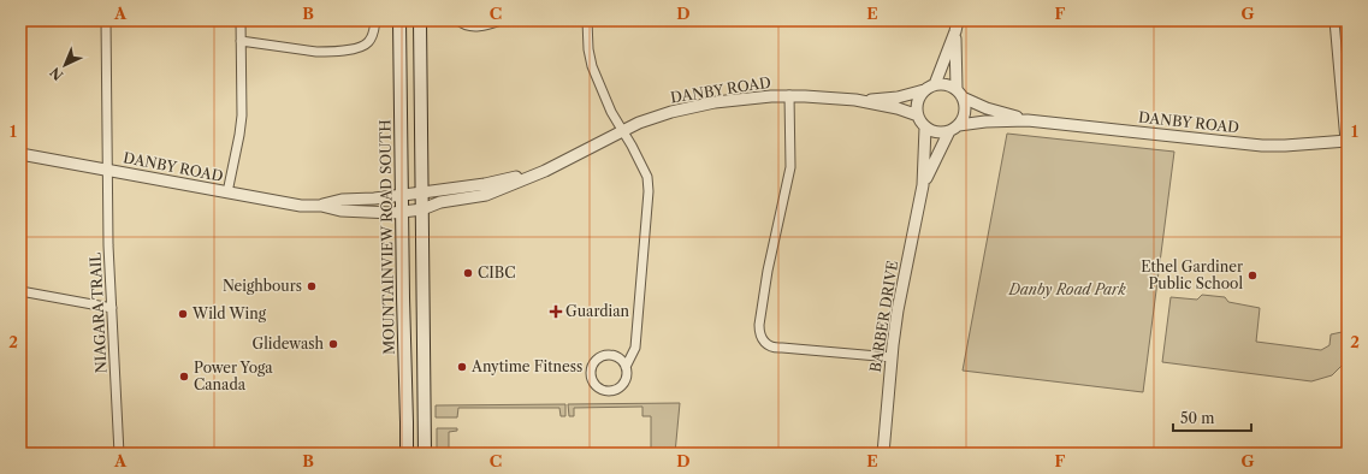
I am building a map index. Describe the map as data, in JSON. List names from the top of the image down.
{
  "streets": {
    "main road": ["MOUNTAINVIEW ROAD SOUTH"],
    "street": ["DANBY ROAD", "NIAGARA TRAIL", "BARBER DRIVE"]
  },
  "crossings": [
    ["DANBY ROAD", "MOUNTAINVIEW ROAD SOUTH"],
    ["DANBY ROAD", "NIAGARA TRAIL"],
    ["DANBY ROAD", "BARBER DRIVE"]
  ],
  "parks": ["Danby Road Park"],
  "places": {
    "other": [
      "CIBC",
      "Ethel Gardiner Public School",
      "Neighbours",
      "Wild Wing",
      "Glidewash",
      "Anytime Fitness",
      "Power Yoga Canada"
    ],
    "health": ["Guardian"]
  },
  "scale_bar": "50 m",
  "north": "bottom left",
  "grid": {
    "columns": [
      "A",
      "B",
      "C",
      "D",
      "E",
      "F",
      "G"
    ],
    "rows": ["1", "2"]
  }
}
